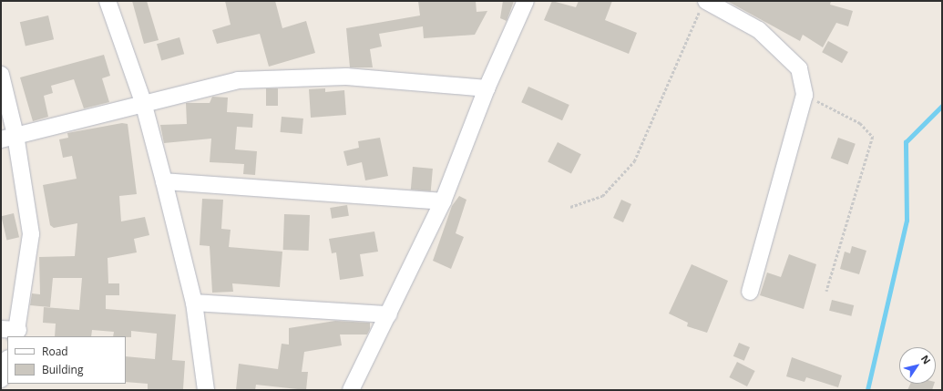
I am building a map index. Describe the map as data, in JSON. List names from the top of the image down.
{
  "legend": ["Road", "Building"],
  "north": "top right"
}
